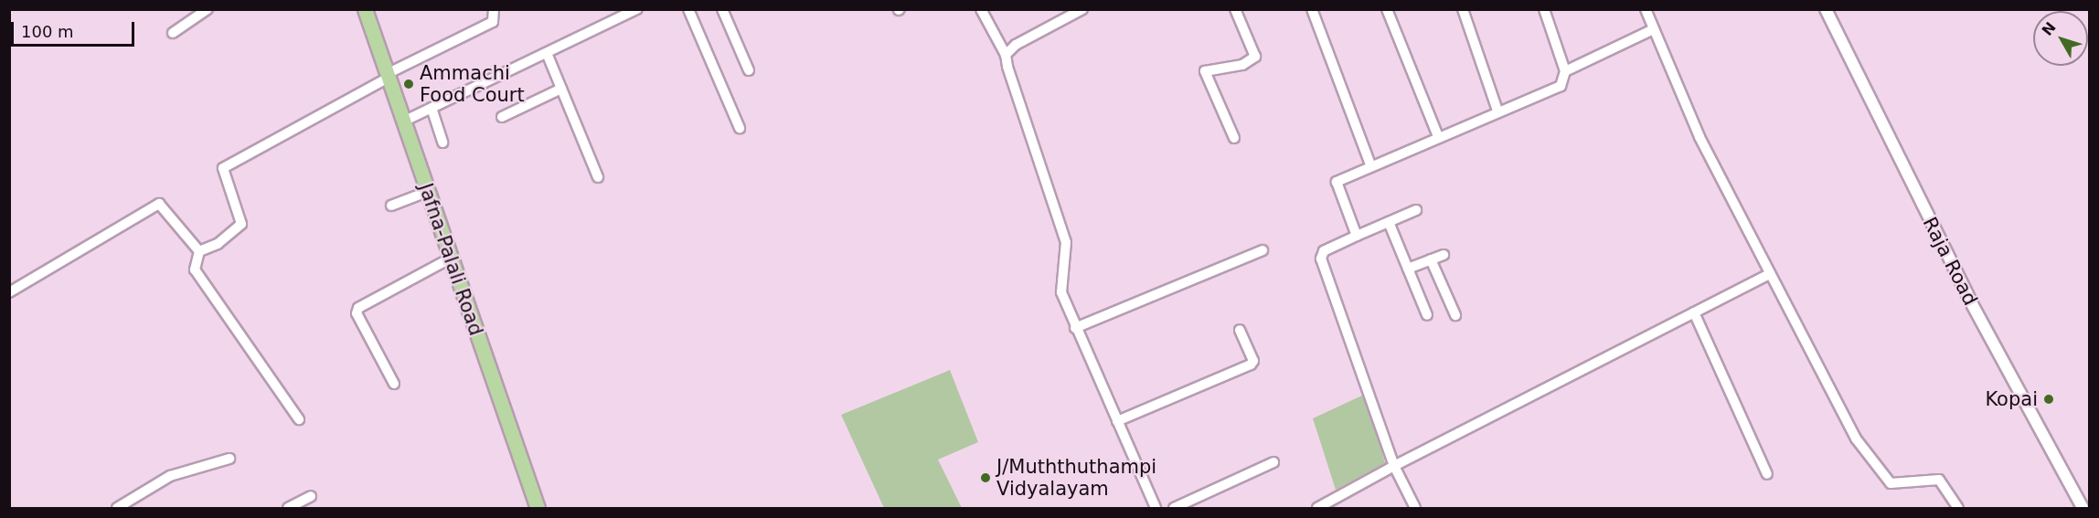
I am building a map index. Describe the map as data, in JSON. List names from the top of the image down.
{
  "streets": {
    "main road": ["Jafna-Palali Road"],
    "street": ["Raja Road"]
  },
  "places": ["Ammachi Food Court", "Kopai", "J/Muththuthampi Vidyalayam"],
  "scale_bar": "100 m",
  "north": "top left"
}
